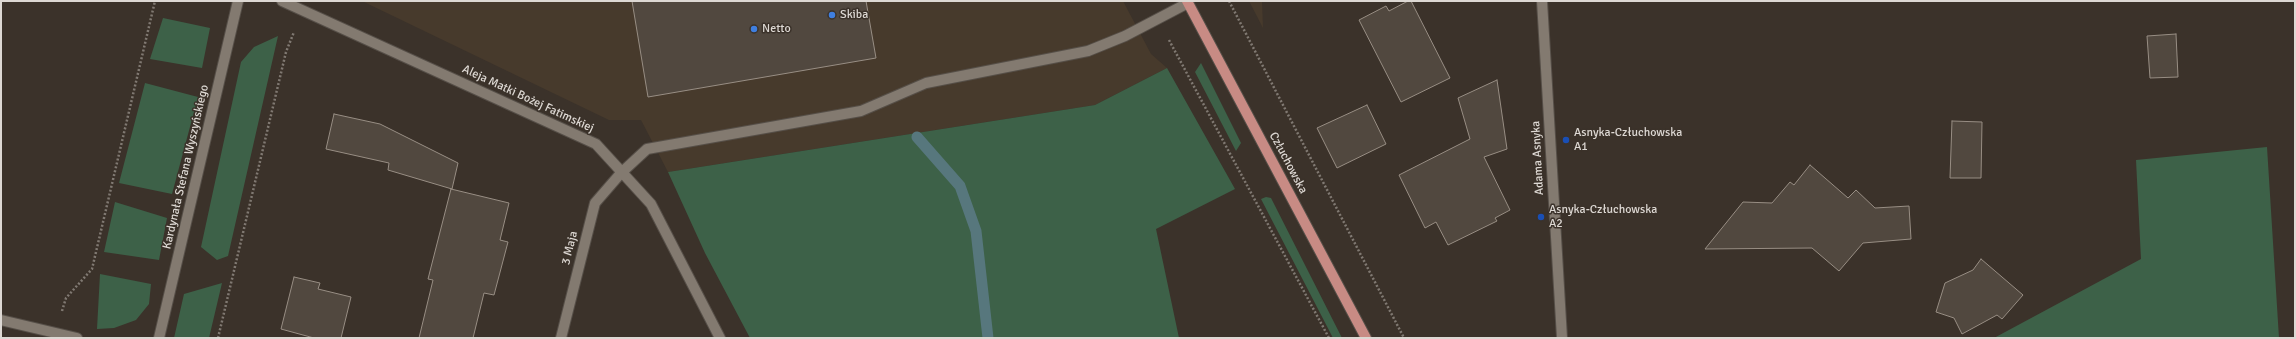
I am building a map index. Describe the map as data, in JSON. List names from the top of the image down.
{
  "streets": {
    "main road": ["Człuchowska"],
    "street": [
      "Aleja Matki Bożej Fatimskiej",
      "Adama Asnyka",
      "Kardynała Stefana Wyszyńskiego",
      "3 Maja"
    ]
  },
  "crossings": [
    ["Aleja Matki Bożej Fatimskiej", "3 Maja"],
    ["Człuchowska", "3 Maja"]
  ],
  "places": [
    "Skiba",
    "Netto",
    "Asnyka-Człuchowska A1",
    "Asnyka-Człuchowska A2"
  ]
}
